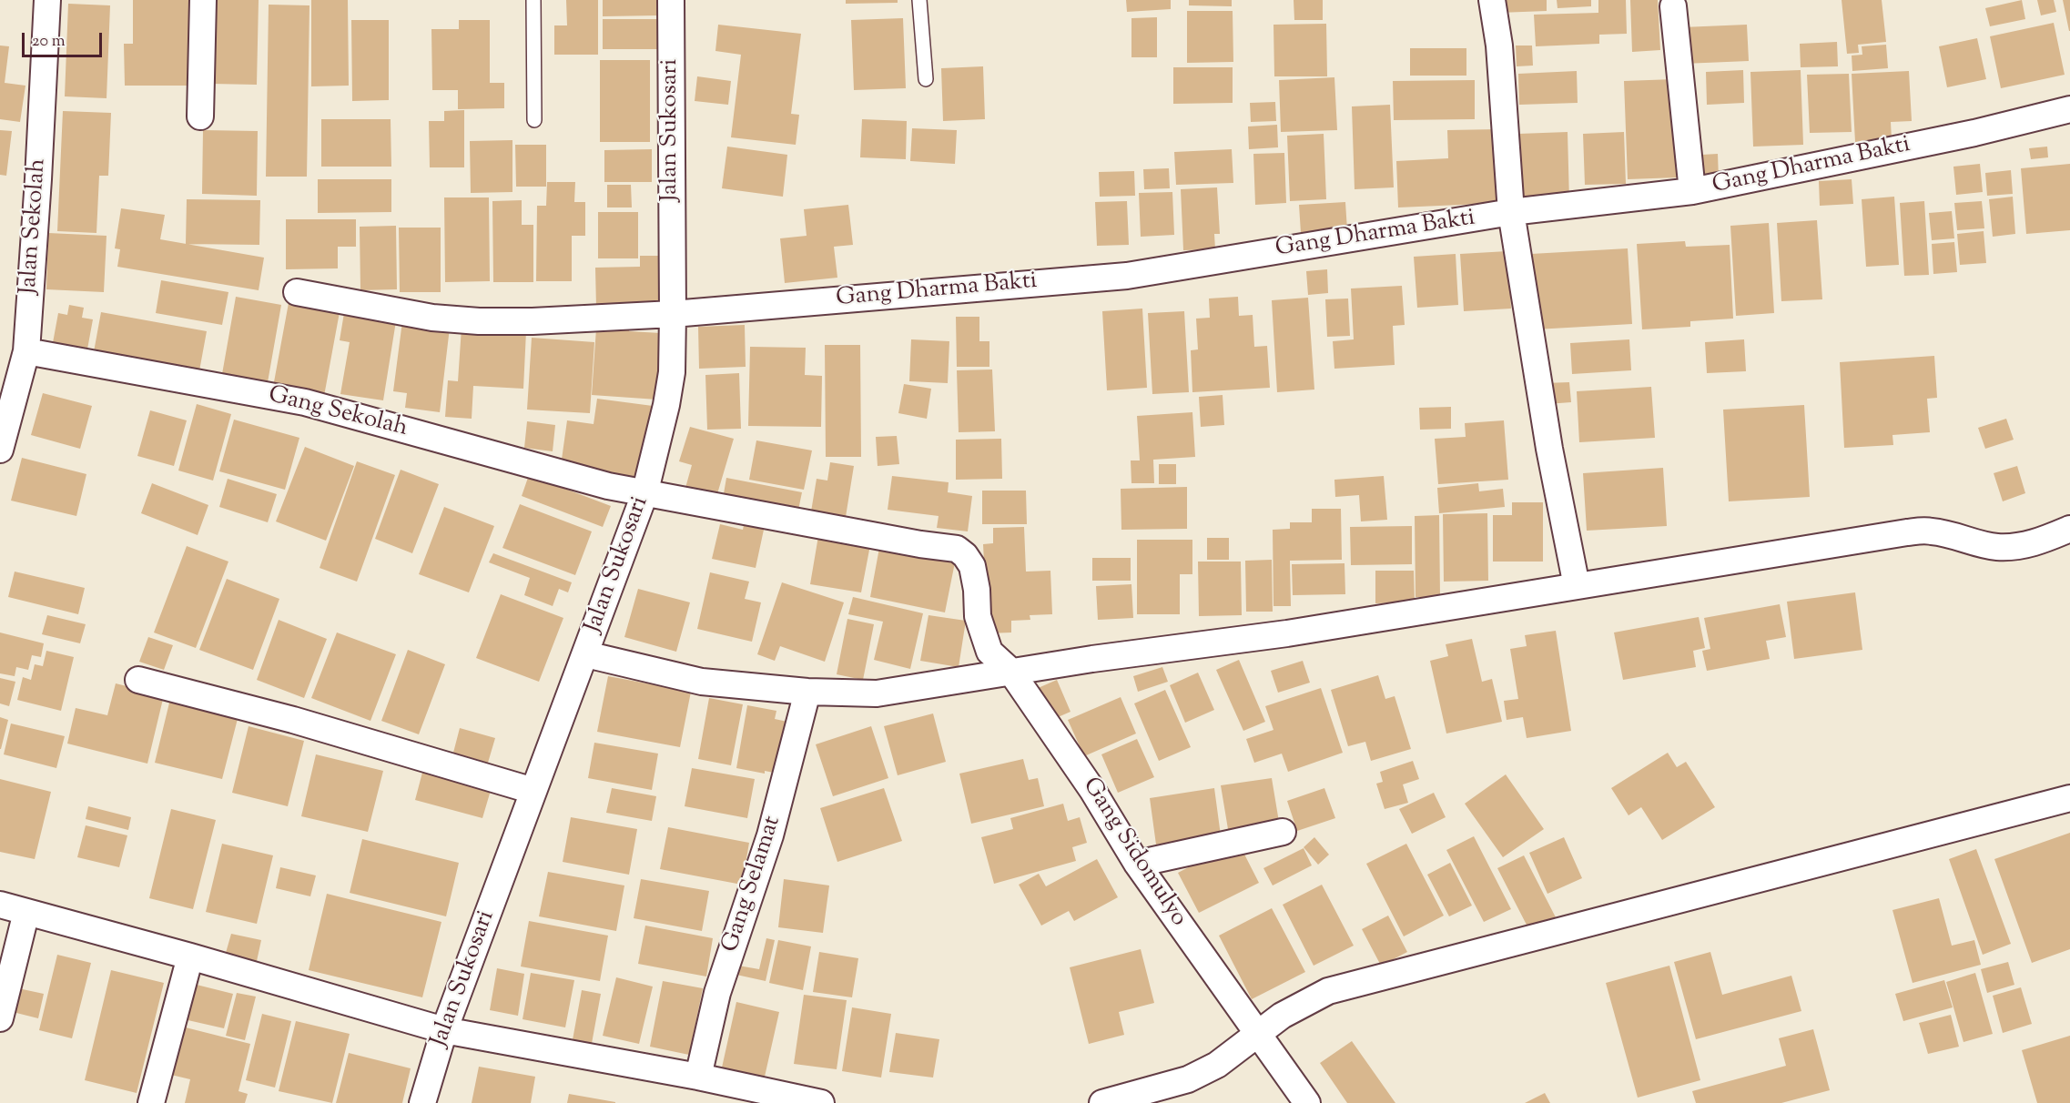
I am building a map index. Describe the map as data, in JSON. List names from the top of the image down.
{
  "streets": {
    "street": [
      "Jalan Sukosari",
      "Gang Dharma Bakti",
      "Jalan Sekolah",
      "Gang Sekolah",
      "Gang Sidomulyo",
      "Gang Selamat"
    ]
  },
  "crossings": [
    ["Jalan Sukosari", "Gang Dharma Bakti"],
    ["Jalan Sukosari", "Gang Sekolah"],
    ["Jalan Sekolah", "Gang Sekolah"],
    ["Gang Sekolah", "Gang Sidomulyo"]
  ],
  "scale_bar": "20 m"
}
